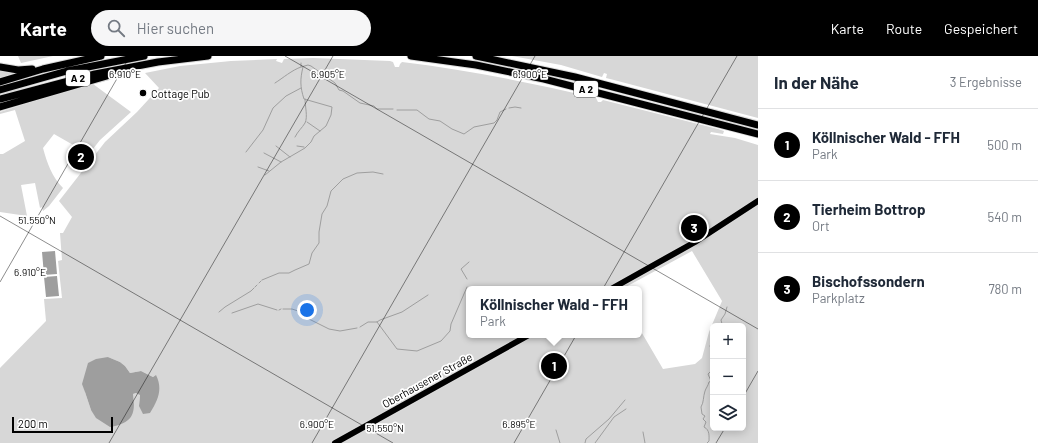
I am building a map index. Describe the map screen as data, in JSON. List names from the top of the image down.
{
  "streets": {
    "highway": ["A 2"],
    "main road": ["Oberhausener Straße"]
  },
  "places": ["Cottage Pub"],
  "scale_bar": "200 m",
  "page": {
    "header": "Karte",
    "search": "Hier suchen",
    "nav": ["Karte", "Route", "Gespeichert"],
    "heading": ["In der Nähe", "3 Ergebnisse"],
    "list": [
      {
        "mark": "1",
        "name": "Köllnischer Wald - FFH",
        "note": "Park",
        "value": "500 m"
      },
      {
        "mark": "2",
        "name": "Tierheim Bottrop",
        "note": "Ort",
        "value": "540 m"
      },
      {
        "mark": "3",
        "name": "Bischofssondern",
        "note": "Parkplatz",
        "value": "780 m"
      }
    ],
    "pins": ["2", "3", "1"],
    "popup": ["Köllnischer Wald - FFH", "Park"],
    "map_buttons": ["+", "−"],
    "scale": "200 m"
  },
  "coordinates": [
    "6.910°E",
    "6.905°E",
    "6.900°E",
    "51.550°N",
    "6.895°E"
  ]
}
